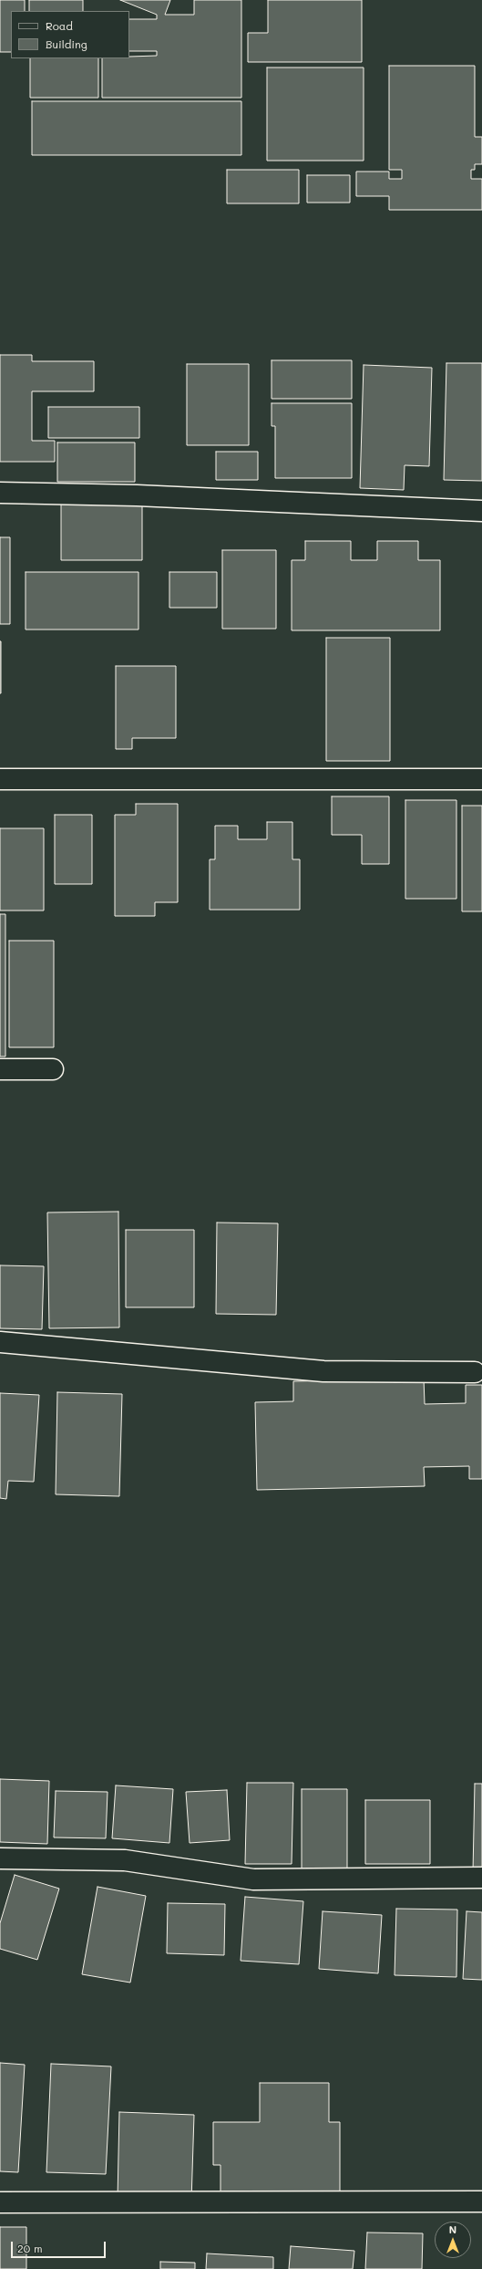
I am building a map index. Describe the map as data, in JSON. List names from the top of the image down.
{
  "legend": ["Road", "Building"],
  "scale_bar": "20 m",
  "north": "top"
}
